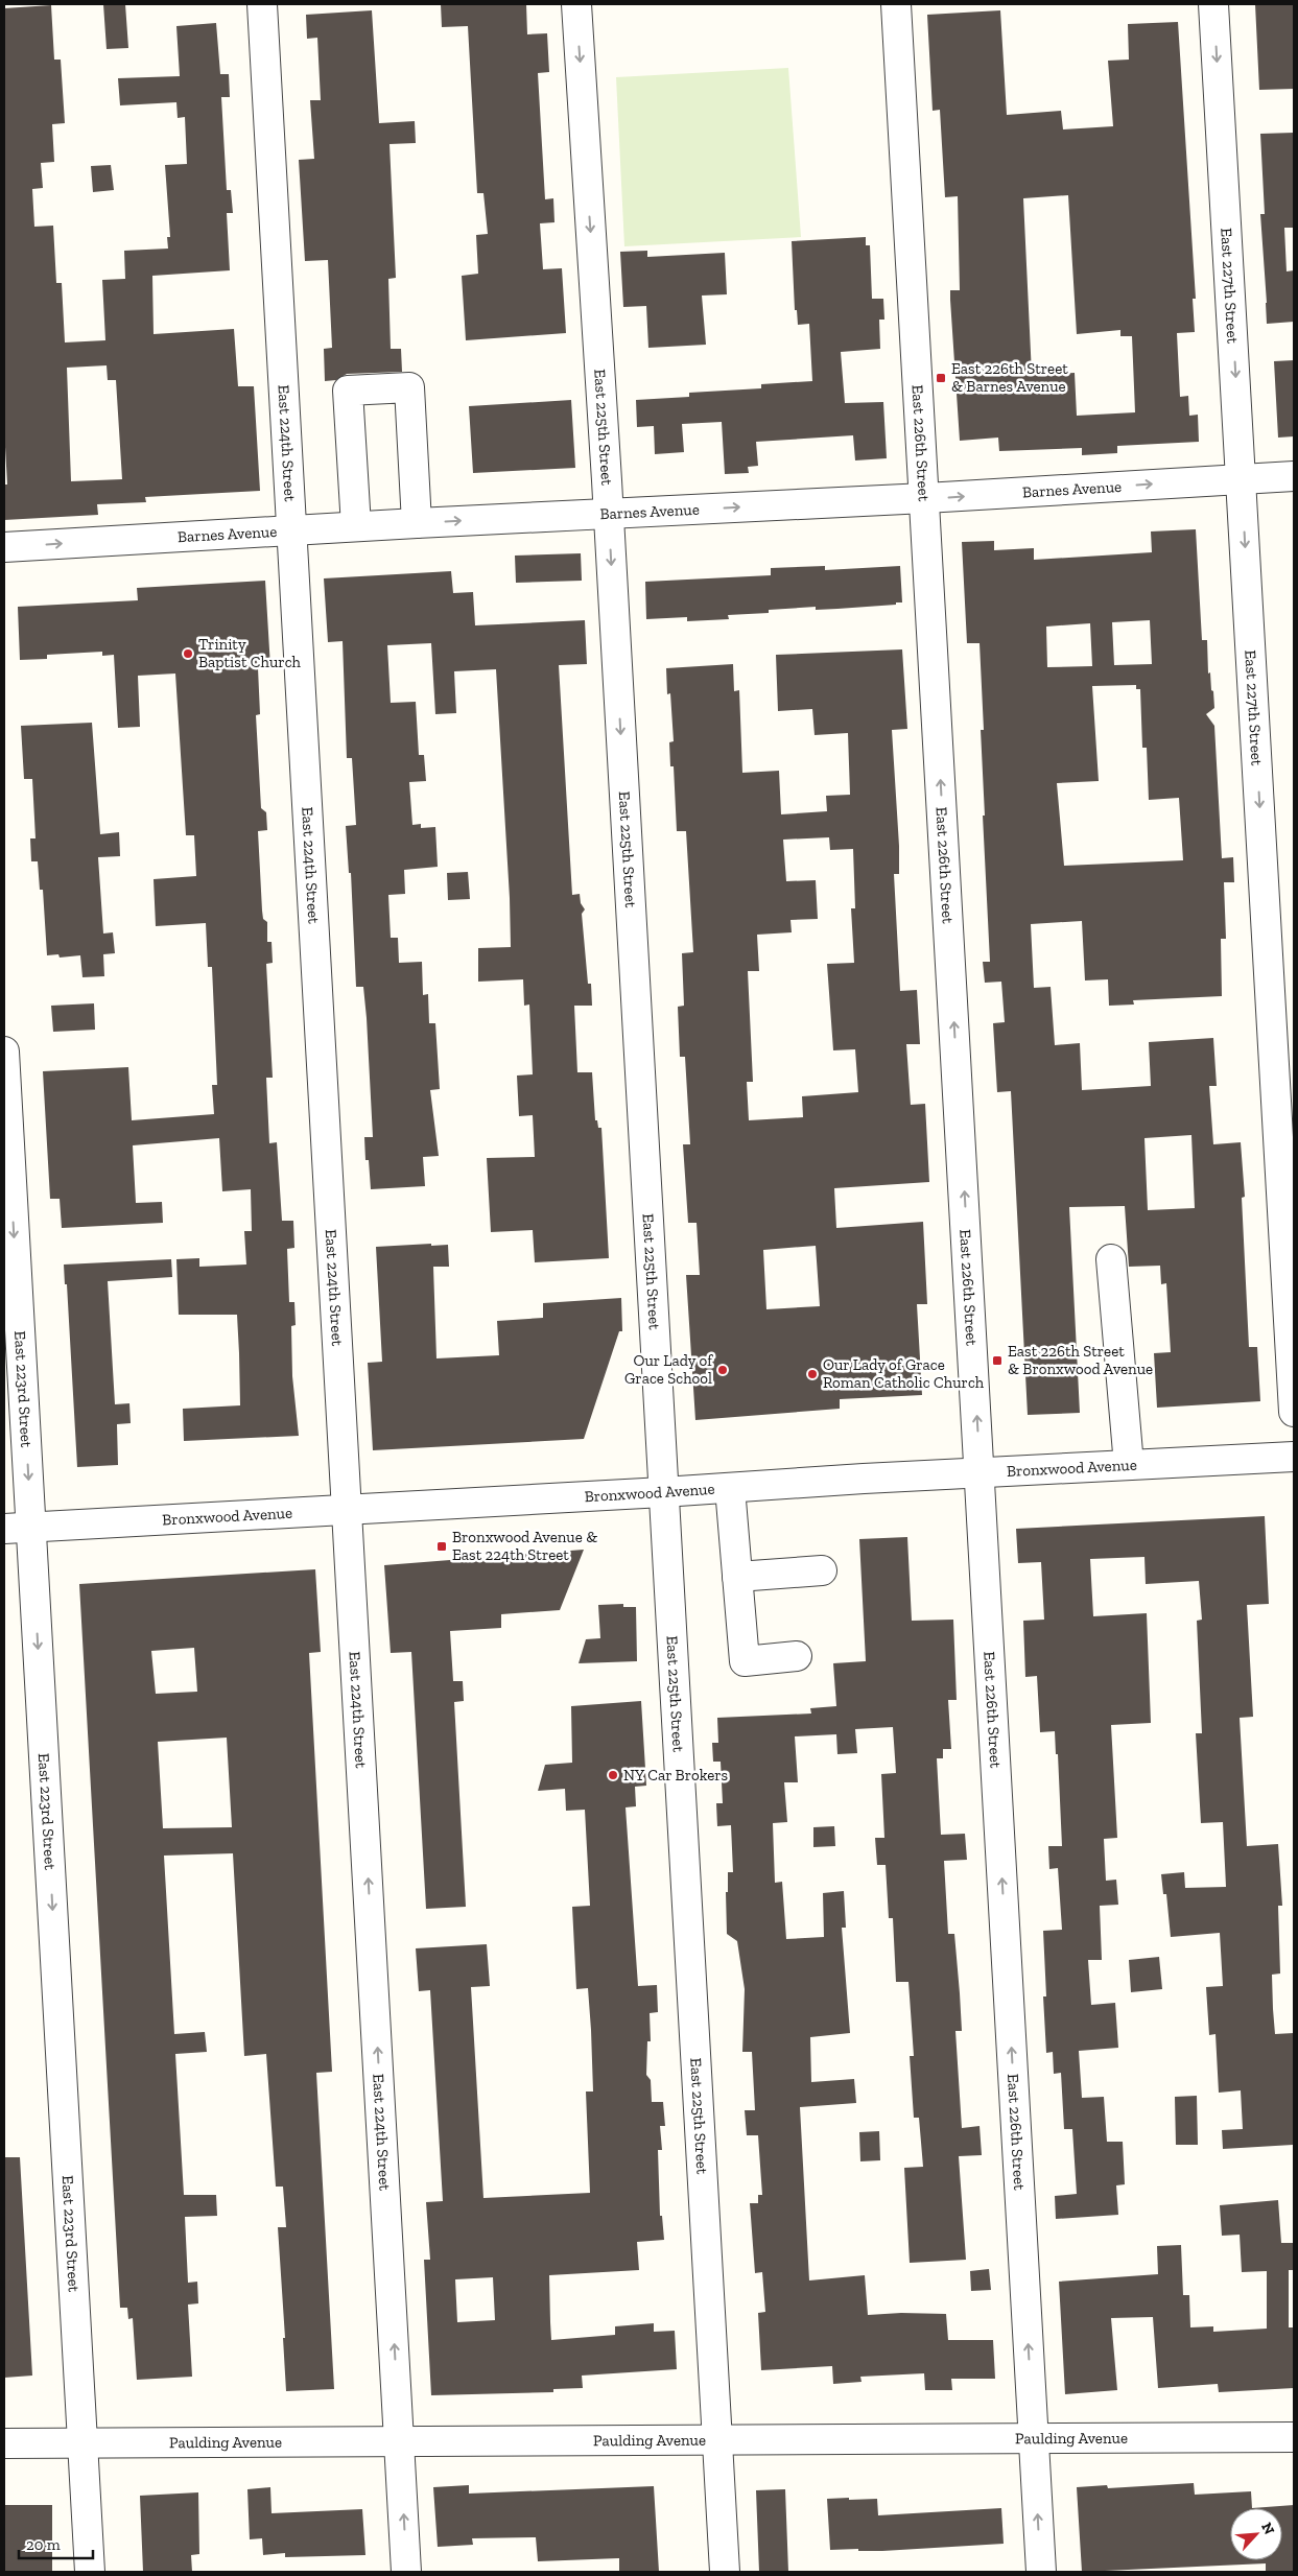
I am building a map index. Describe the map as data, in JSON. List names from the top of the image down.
{
  "streets": {
    "street": [
      "East 227th Street",
      "East 225th Street",
      "East 224th Street",
      "East 226th Street",
      "Barnes Avenue",
      "East 223rd Street",
      "Bronxwood Avenue",
      "Paulding Avenue"
    ]
  },
  "crossings": [
    ["East 227th Street", "Barnes Avenue"],
    ["East 225th Street", "Barnes Avenue"],
    ["East 225th Street", "Bronxwood Avenue"],
    ["East 225th Street", "Paulding Avenue"],
    ["East 224th Street", "Barnes Avenue"],
    ["East 224th Street", "Bronxwood Avenue"],
    ["East 224th Street", "Paulding Avenue"],
    ["East 226th Street", "Barnes Avenue"],
    ["East 226th Street", "Bronxwood Avenue"],
    ["East 226th Street", "Paulding Avenue"],
    ["East 223rd Street", "Bronxwood Avenue"],
    ["East 223rd Street", "Paulding Avenue"]
  ],
  "one_way": [
    "East 227th Street",
    "East 225th Street",
    "East 224th Street",
    "East 226th Street",
    "Barnes Avenue",
    "East 223rd Street"
  ],
  "places": {
    "transit": ["East 226th Street & Barnes Avenue", "East 226th Street & Bronxwood Avenue", "Bronxwood Avenue & East 224th Street"],
    "other": [
      "Trinity Baptist Church",
      "Our Lady of Grace School",
      "Our Lady of Grace Roman Catholic Church",
      "NY Car Brokers"
    ]
  },
  "scale_bar": "20 m",
  "north": "top right"
}
